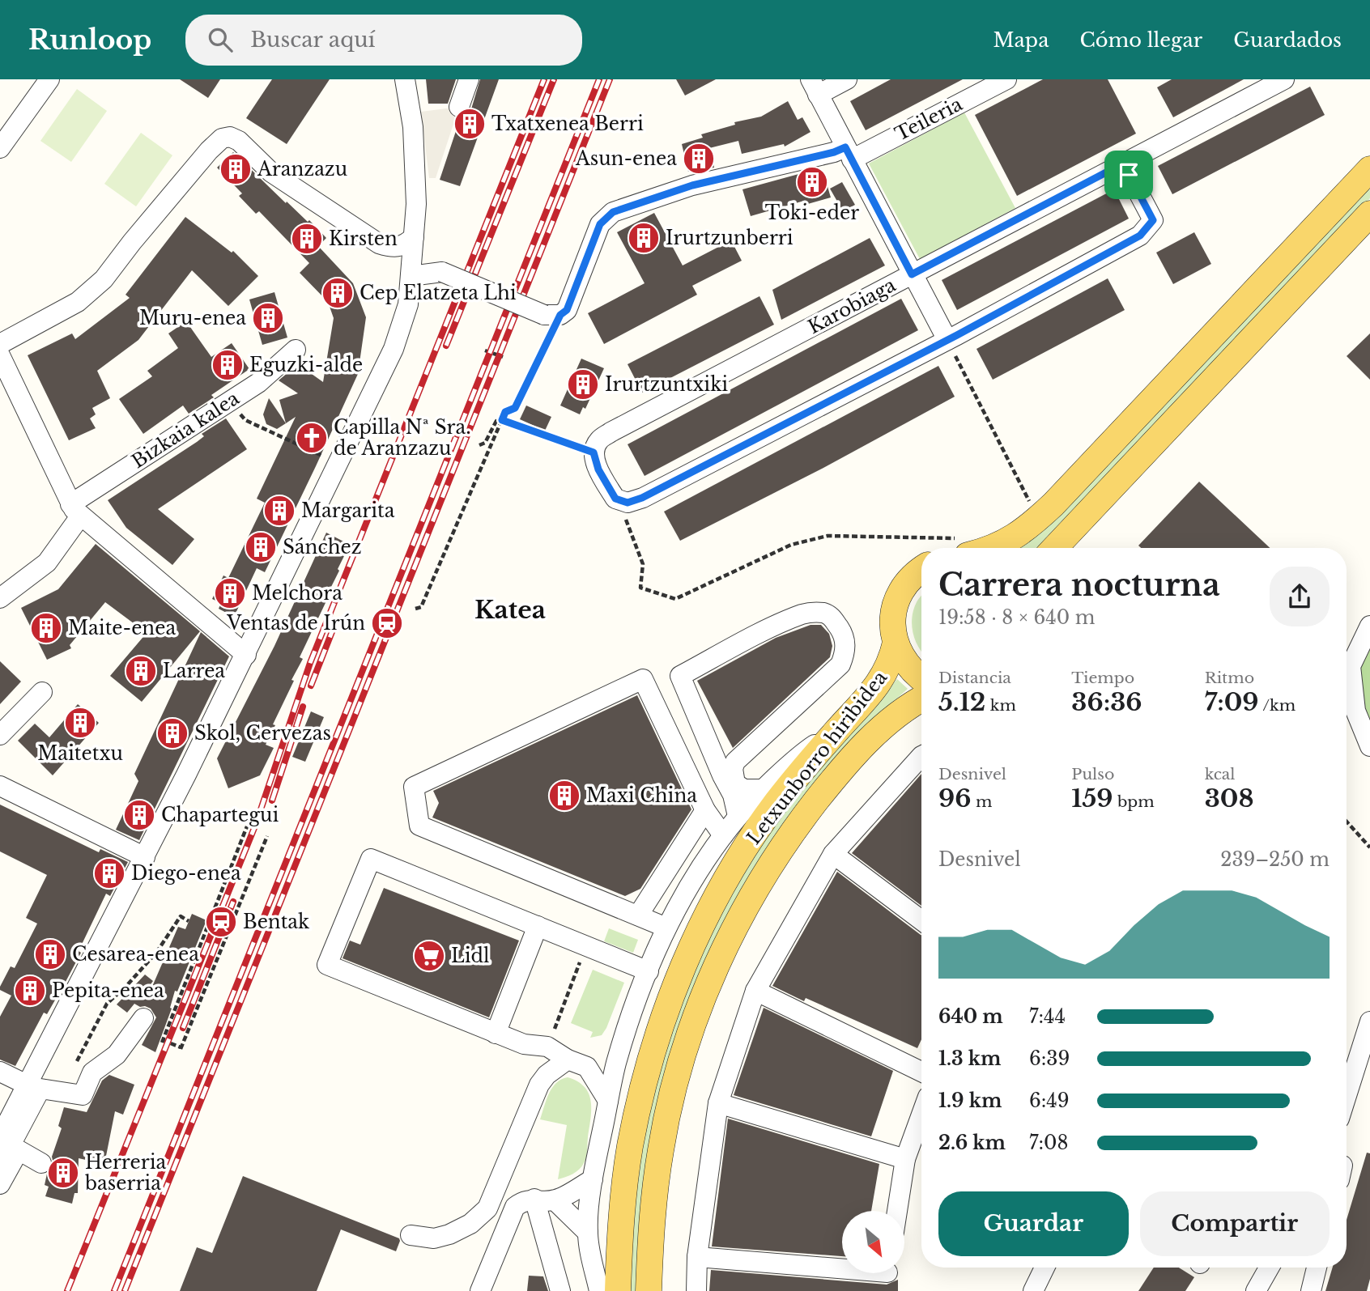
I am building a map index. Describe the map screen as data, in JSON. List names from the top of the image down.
{
  "streets": {
    "main road": ["Letxunborro hiribidea"],
    "street": ["Teileria", "Karobiaga", "Bizkaia kalea"]
  },
  "districts": ["Katea"],
  "places": {
    "building": [
      "Txatxenea Berri",
      "Asun-enea",
      "Aranzazu",
      "Toki-eder",
      "Irurtzunberri",
      "Kirsten",
      "Cep Elatzeta Lhi",
      "Muru-enea",
      "Eguzki-alde",
      "Irurtzuntxiki",
      "Margarita",
      "Sánchez",
      "Melchora",
      "Maite-enea",
      "Larrea",
      "Maitetxu",
      "Skol, Cervezas",
      "Maxi China",
      "Chapartegui",
      "Diego-enea",
      "Cesarea-enea",
      "Pepita-enea",
      "Herreria baserria"
    ],
    "church": ["Capilla Nª Sra. de Aranzazu"],
    "station": ["Ventas de Irún", "Bentak"],
    "supermarket": ["Lidl"]
  },
  "north": "bottom right",
  "page": {
    "header": "Runloop",
    "search": "Buscar aquí",
    "nav": ["Mapa", "Cómo llegar", "Guardados"],
    "heading": ["Carrera nocturna", "19:58 · 8 × 640 m"],
    "stats": [
      ["Distancia", "5.12 km"],
      ["Tiempo", "36:36"],
      ["Ritmo", "7:09 /km"],
      ["Desnivel", "96 m"],
      ["Pulso", "159 bpm"],
      ["kcal", "308"]
    ],
    "chart": ["Desnivel", "239–250 m"],
    "list": [
      {
        "name": "640 m",
        "note": "7:44"
      },
      {
        "name": "1.3 km",
        "note": "6:39"
      },
      {
        "name": "1.9 km",
        "note": "6:49"
      },
      {
        "name": "2.6 km",
        "note": "7:08"
      }
    ],
    "buttons": ["Guardar", "Compartir"]
  }
}
